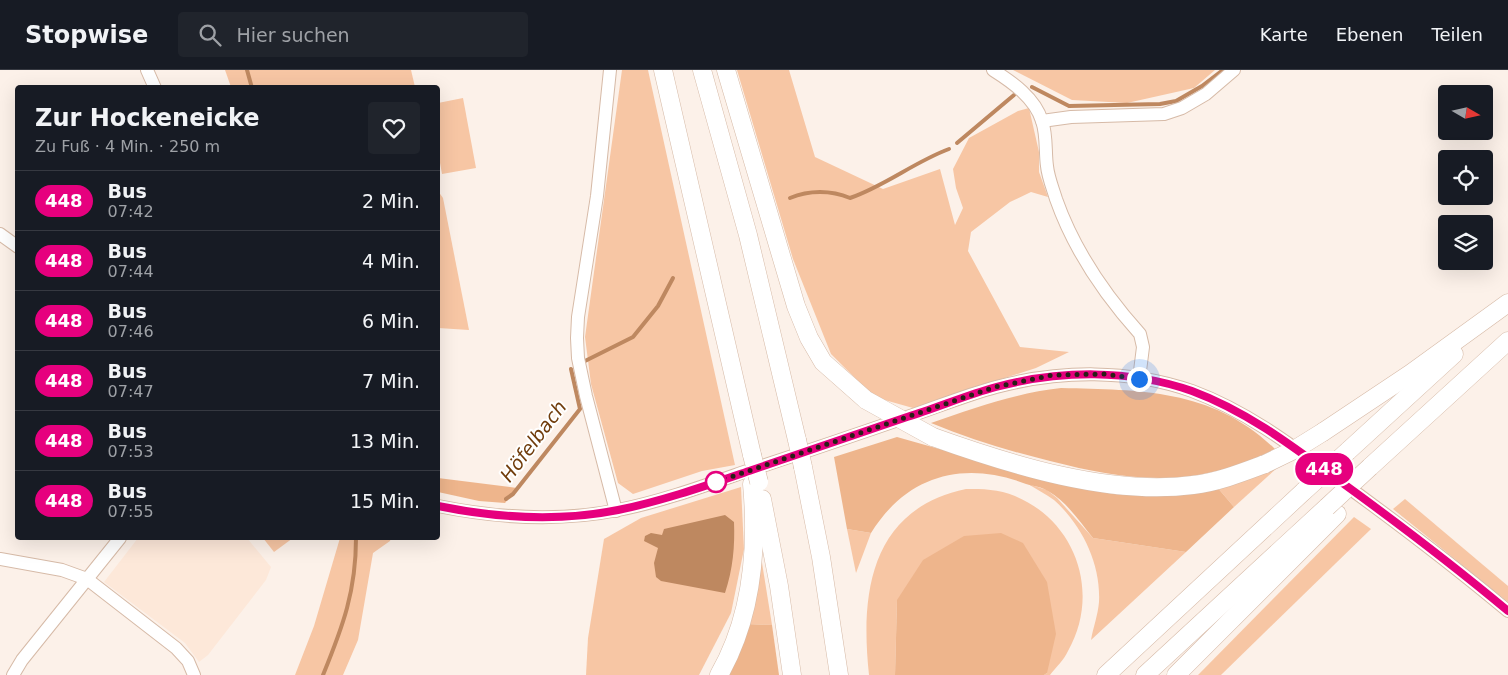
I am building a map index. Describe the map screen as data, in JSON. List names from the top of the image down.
{
  "water": ["Höfelbach"],
  "lines": ["bus line 448"],
  "north": "right",
  "page": {
    "header": "Stopwise",
    "search": "Hier suchen",
    "nav": ["Karte", "Ebenen", "Teilen"],
    "on_map": "448",
    "heading": ["Zur Hockeneicke", "Zu Fuß · 4 Min. · 250 m"],
    "list": [
      {
        "mark": "448",
        "name": "Bus",
        "note": "07:42",
        "value": "2 Min."
      },
      {
        "mark": "448",
        "name": "Bus",
        "note": "07:44",
        "value": "4 Min."
      },
      {
        "mark": "448",
        "name": "Bus",
        "note": "07:46",
        "value": "6 Min."
      },
      {
        "mark": "448",
        "name": "Bus",
        "note": "07:47",
        "value": "7 Min."
      },
      {
        "mark": "448",
        "name": "Bus",
        "note": "07:53",
        "value": "13 Min."
      },
      {
        "mark": "448",
        "name": "Bus",
        "note": "07:55",
        "value": "15 Min."
      }
    ]
  }
}
